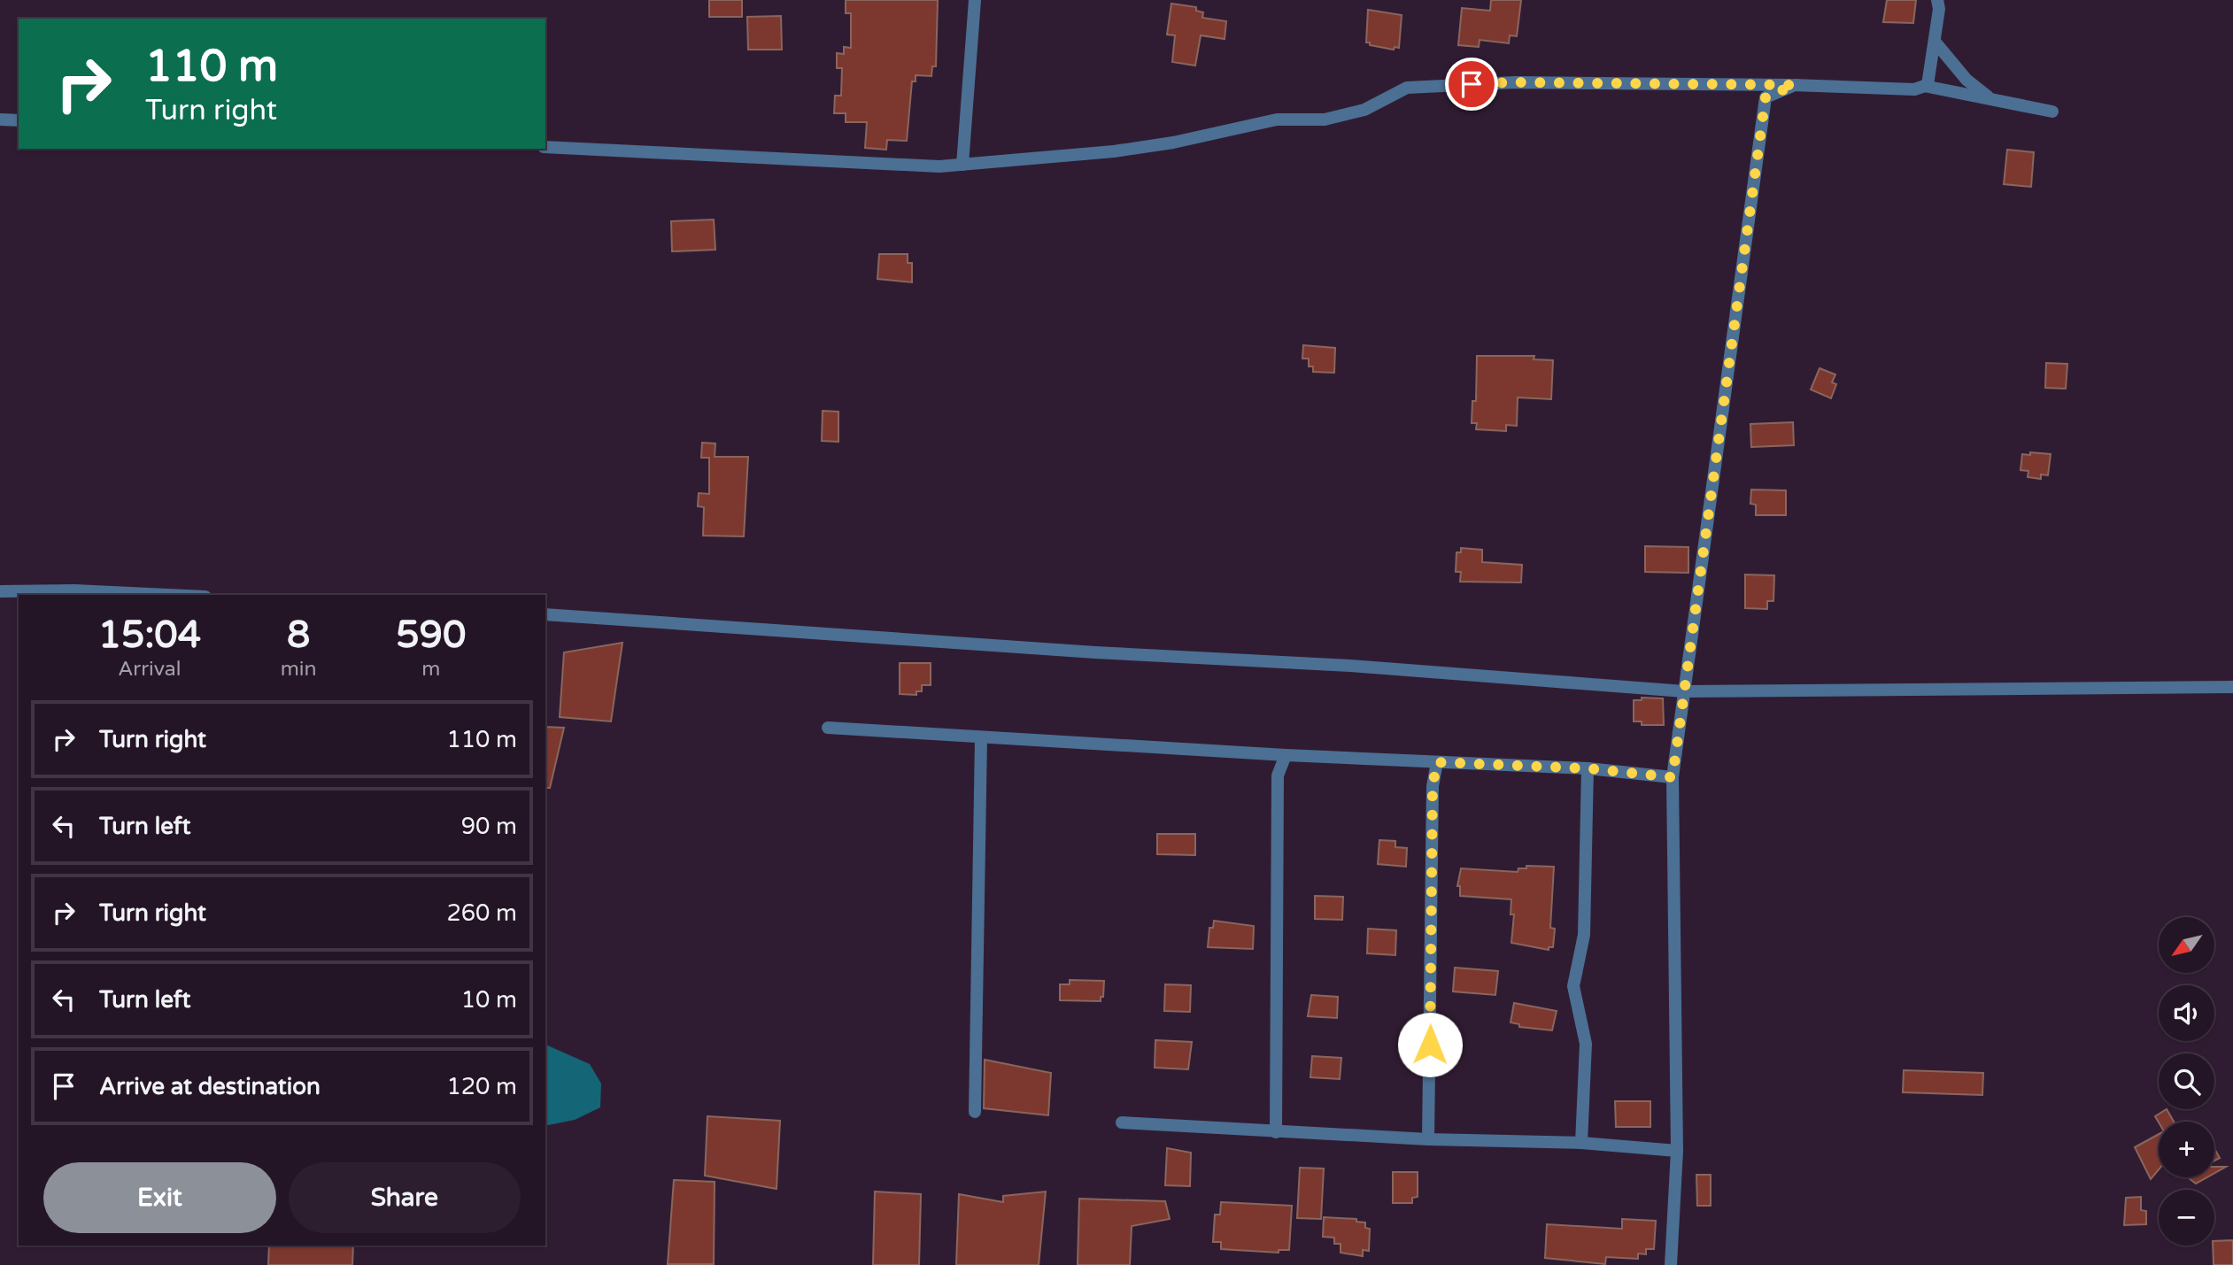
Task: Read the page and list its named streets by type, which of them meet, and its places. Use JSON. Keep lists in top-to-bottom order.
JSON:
{
  "north": "bottom left",
  "page": {
    "turn": ["110 m", "Turn right"],
    "eta": [
      "15:04",
      "Arrival",
      "8",
      "min",
      "590",
      "m"
    ],
    "list": [
      {
        "name": "Turn right",
        "value": "110 m"
      },
      {
        "name": "Turn left",
        "value": "90 m"
      },
      {
        "name": "Turn right",
        "value": "260 m"
      },
      {
        "name": "Turn left",
        "value": "10 m"
      },
      {
        "name": "Arrive at destination",
        "value": "120 m"
      }
    ],
    "map_buttons": ["+", "−"],
    "buttons": ["Exit", "Share"]
  }
}
